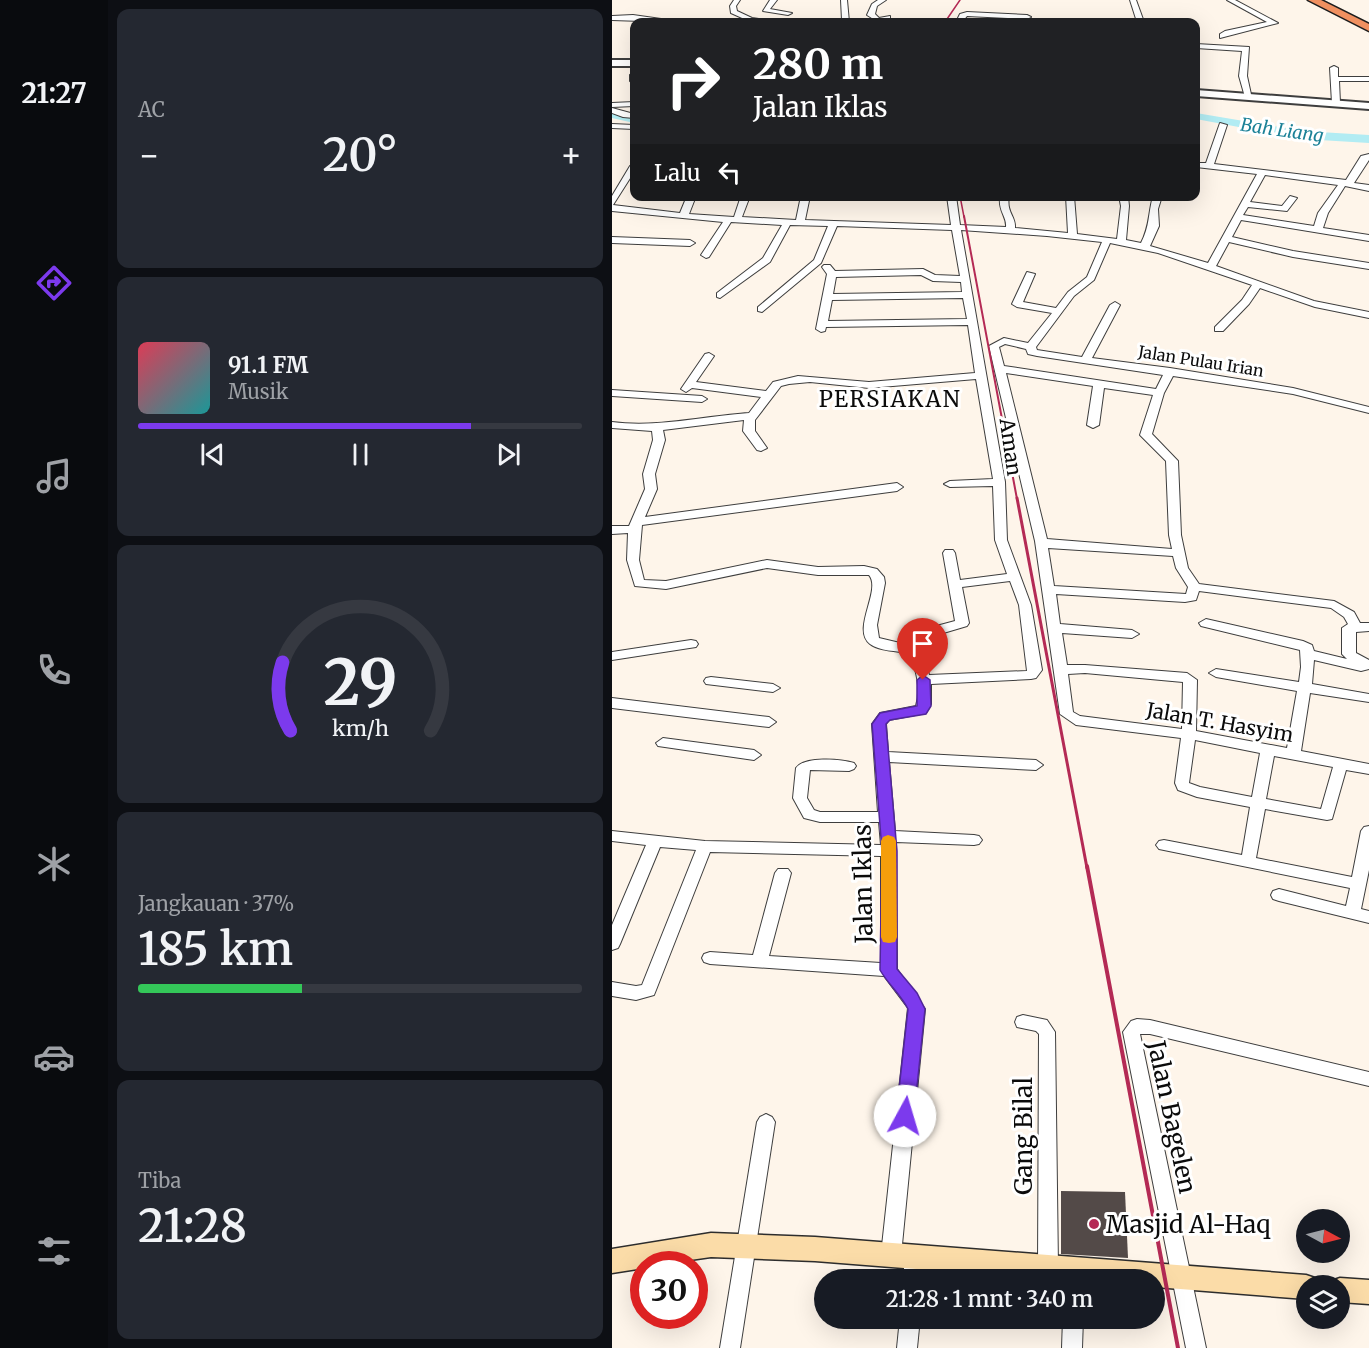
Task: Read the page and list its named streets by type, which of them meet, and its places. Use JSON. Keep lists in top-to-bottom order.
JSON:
{
  "streets": {
    "street": [
      "Jalan Pulau Irian",
      "Aman",
      "Jalan T. Hasyim",
      "Jalan Iklas",
      "Jalan Bagelen",
      "Gang Bilal"
    ]
  },
  "crossings": [
    ["Aman", "Jalan Iklas"]
  ],
  "districts": ["PERSIAKAN"],
  "water": ["Bah Liang"],
  "places": ["Masjid Al-Haq"],
  "north": "right",
  "page": {
    "tabs": "21:27",
    "tile": [
      "AC",
      ["Jangkauan · 37%", "185 km"],
      ["Tiba", "21:28"]
    ],
    "turn": ["280 m", "Jalan Iklas"],
    "heat": ["−", "20°", "+"],
    "then": "Lalu",
    "song": ["91.1 FM", "Musik"],
    "limit": "30",
    "trip": "21:28 · 1 mnt · 340 m",
    "gauge": ["29", "km/h"]
  }
}
